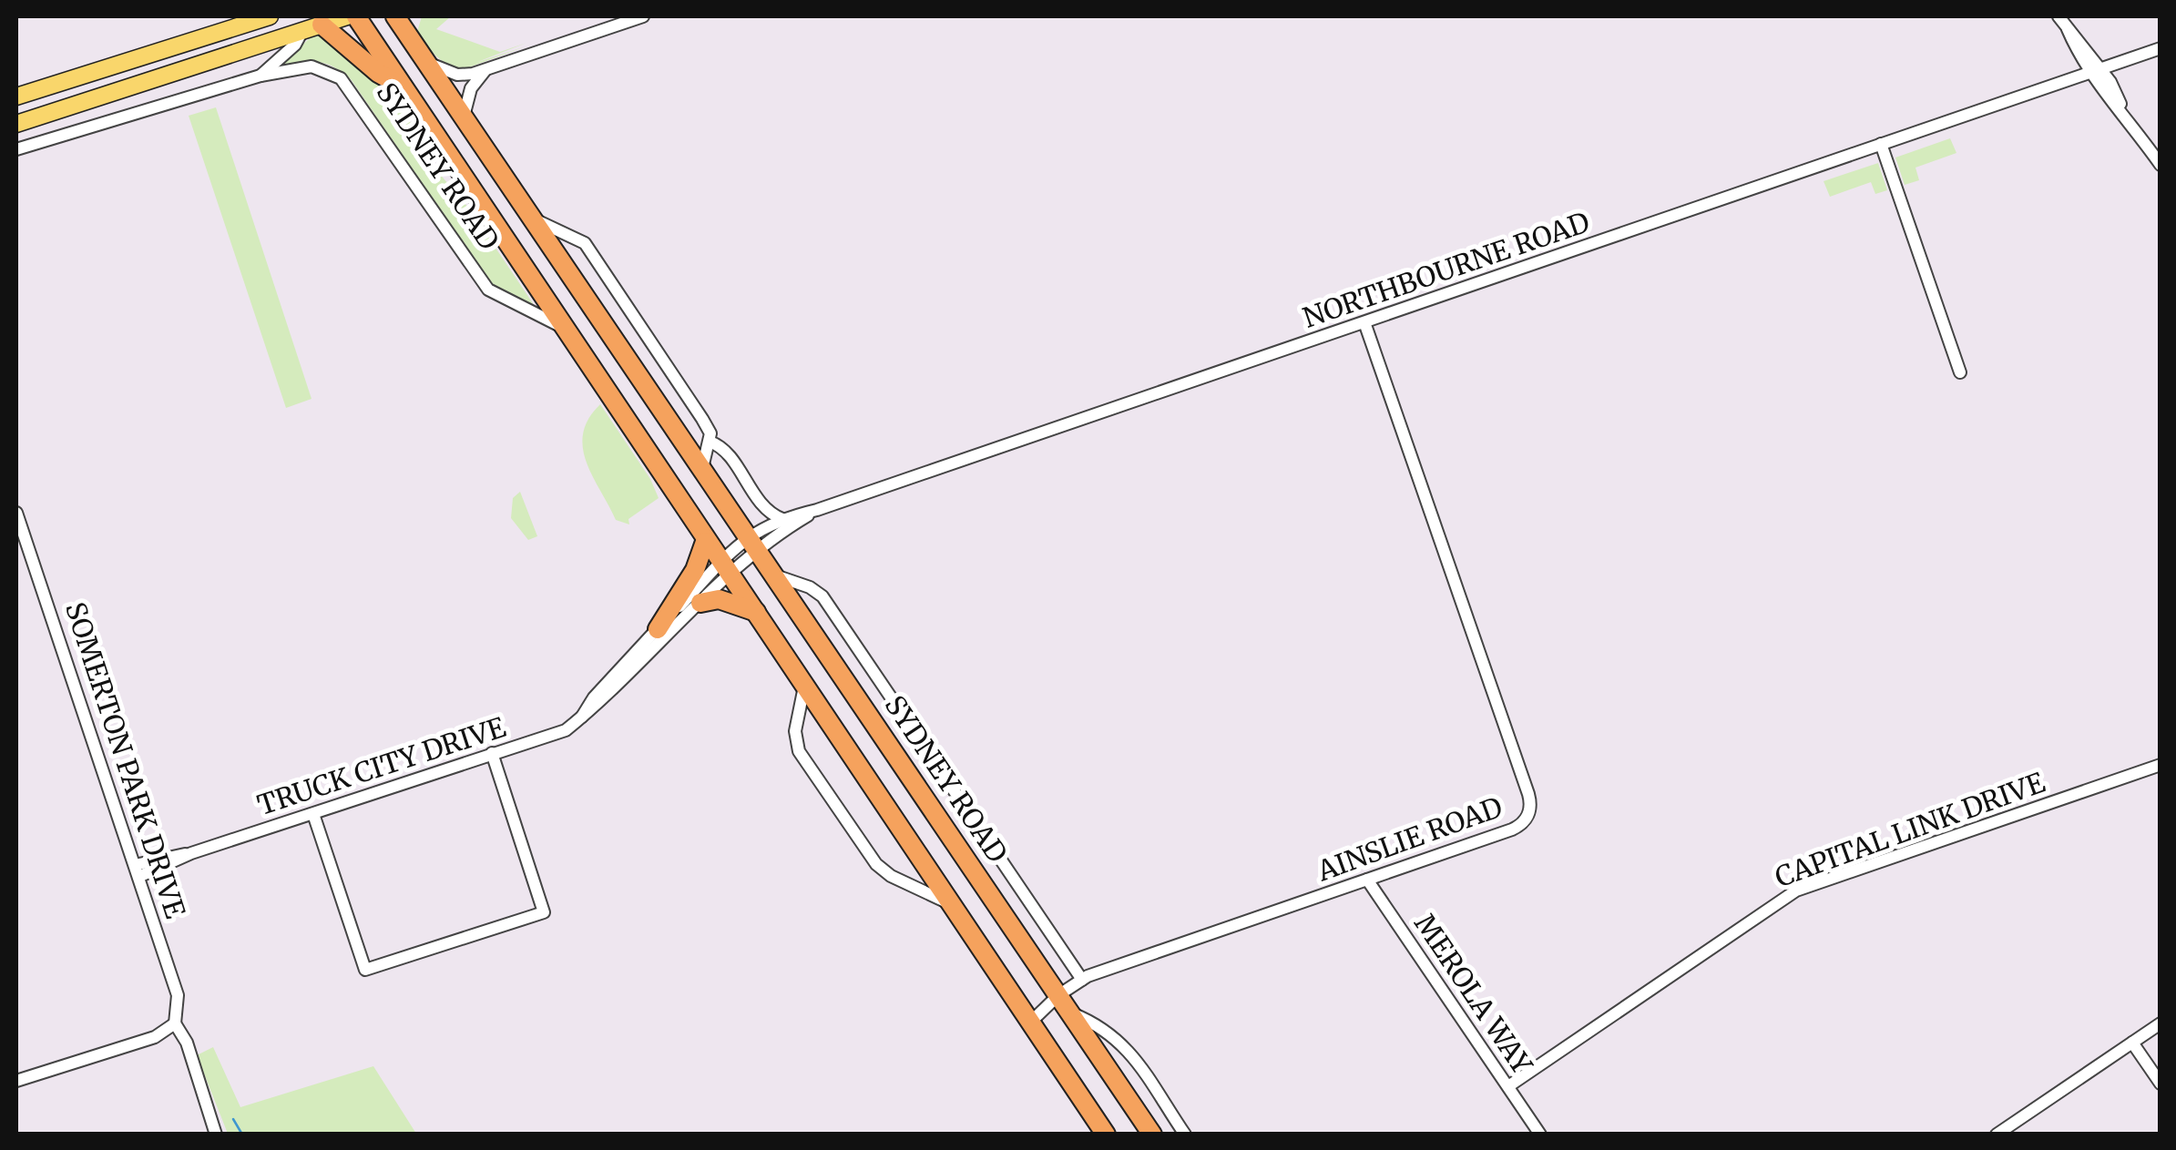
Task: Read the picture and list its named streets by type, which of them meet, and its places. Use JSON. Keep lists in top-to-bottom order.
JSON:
{
  "streets": {
    "highway": ["SYDNEY ROAD"],
    "street": [
      "NORTHBOURNE ROAD",
      "SOMERTON PARK DRIVE",
      "TRUCK CITY DRIVE",
      "CAPITAL LINK DRIVE",
      "AINSLIE ROAD",
      "MEROLA WAY"
    ]
  },
  "crossings": [
    ["SYDNEY ROAD", "NORTHBOURNE ROAD"],
    ["SYDNEY ROAD", "TRUCK CITY DRIVE"],
    ["SYDNEY ROAD", "AINSLIE ROAD"],
    ["NORTHBOURNE ROAD", "TRUCK CITY DRIVE"],
    ["NORTHBOURNE ROAD", "AINSLIE ROAD"],
    ["SOMERTON PARK DRIVE", "TRUCK CITY DRIVE"],
    ["CAPITAL LINK DRIVE", "MEROLA WAY"],
    ["AINSLIE ROAD", "MEROLA WAY"]
  ]
}
